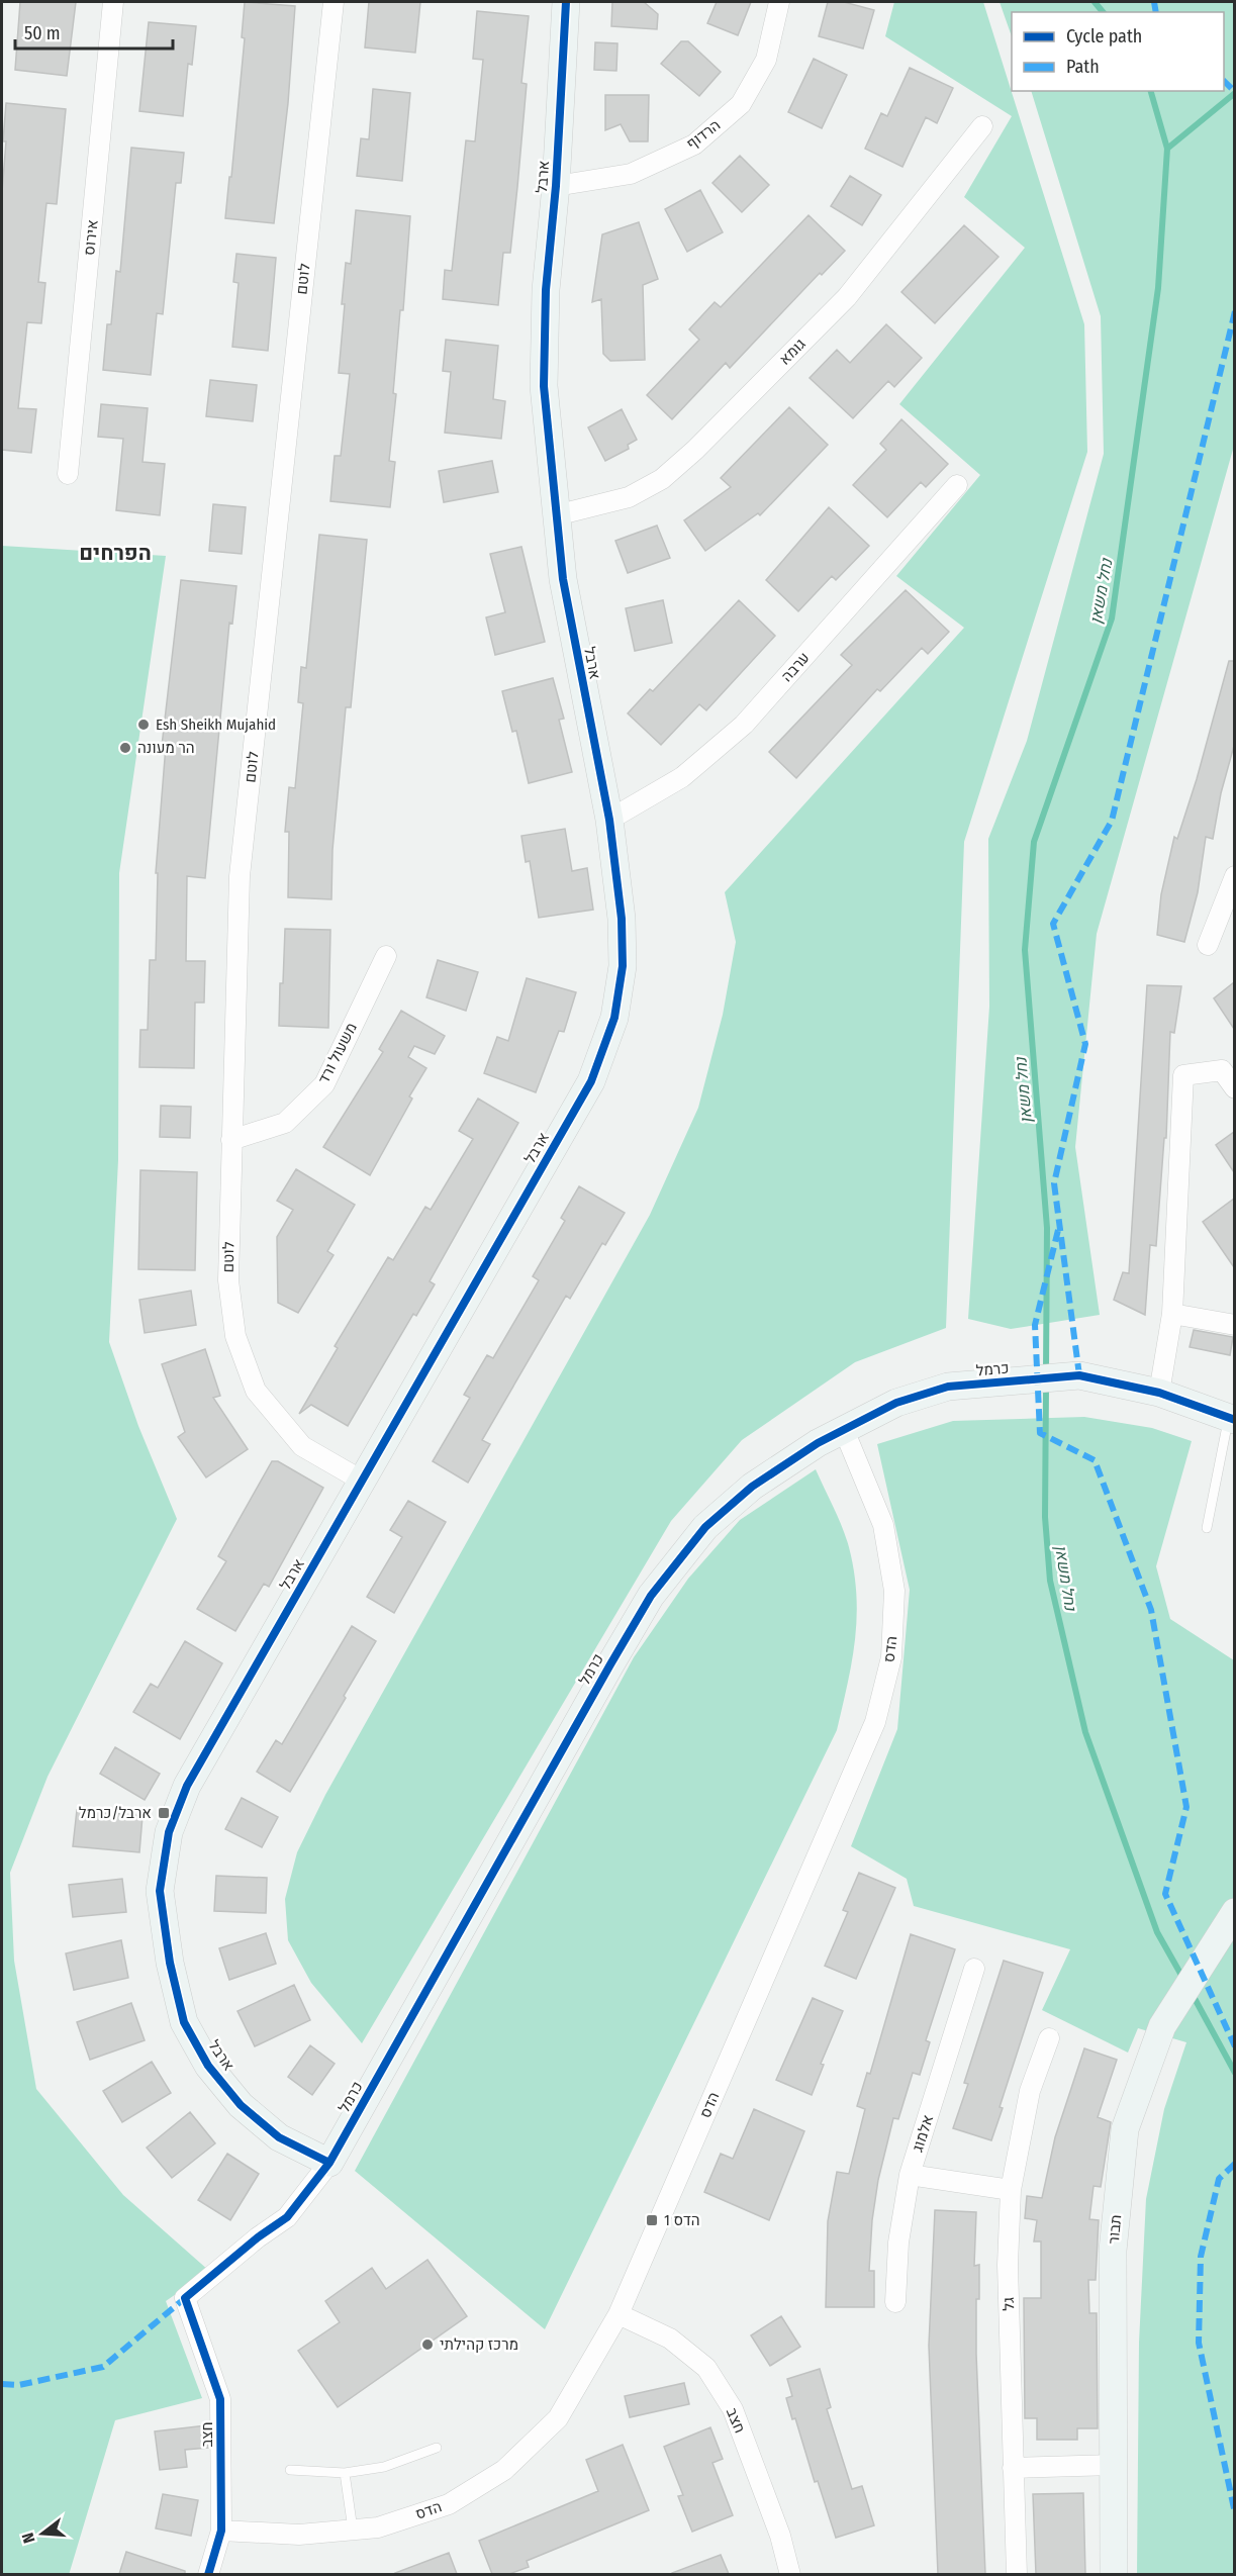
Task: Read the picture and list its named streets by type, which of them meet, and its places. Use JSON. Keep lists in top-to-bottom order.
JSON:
{
  "streets": {
    "street": [
      "הרדוף",
      "ארבל",
      "אירוס",
      "לוטם",
      "גומא",
      "ערבה",
      "משעול ורד",
      "כרמל",
      "הדס",
      "אלמוג",
      "תבור",
      "גל",
      "חצב"
    ]
  },
  "crossings": [
    ["הרדוף", "ארבל"],
    ["ארבל", "לוטם"],
    ["ארבל", "גומא"],
    ["ארבל", "ערבה"],
    ["ארבל", "כרמל"],
    ["לוטם", "משעול ורד"],
    ["כרמל", "הדס"],
    ["כרמל", "חצב"],
    ["הדס", "חצב"]
  ],
  "districts": ["הפרחים"],
  "water": ["נחל משאן"],
  "places": {
    "other": ["Esh Sheikh Mujahid", "הר מעונה", "מרכז קהילתי"],
    "transit": ["ארבל/כרמל", "הדס 1"]
  },
  "legend": ["Cycle path", "Path"],
  "scale_bar": "50 m",
  "north": "left"
}
